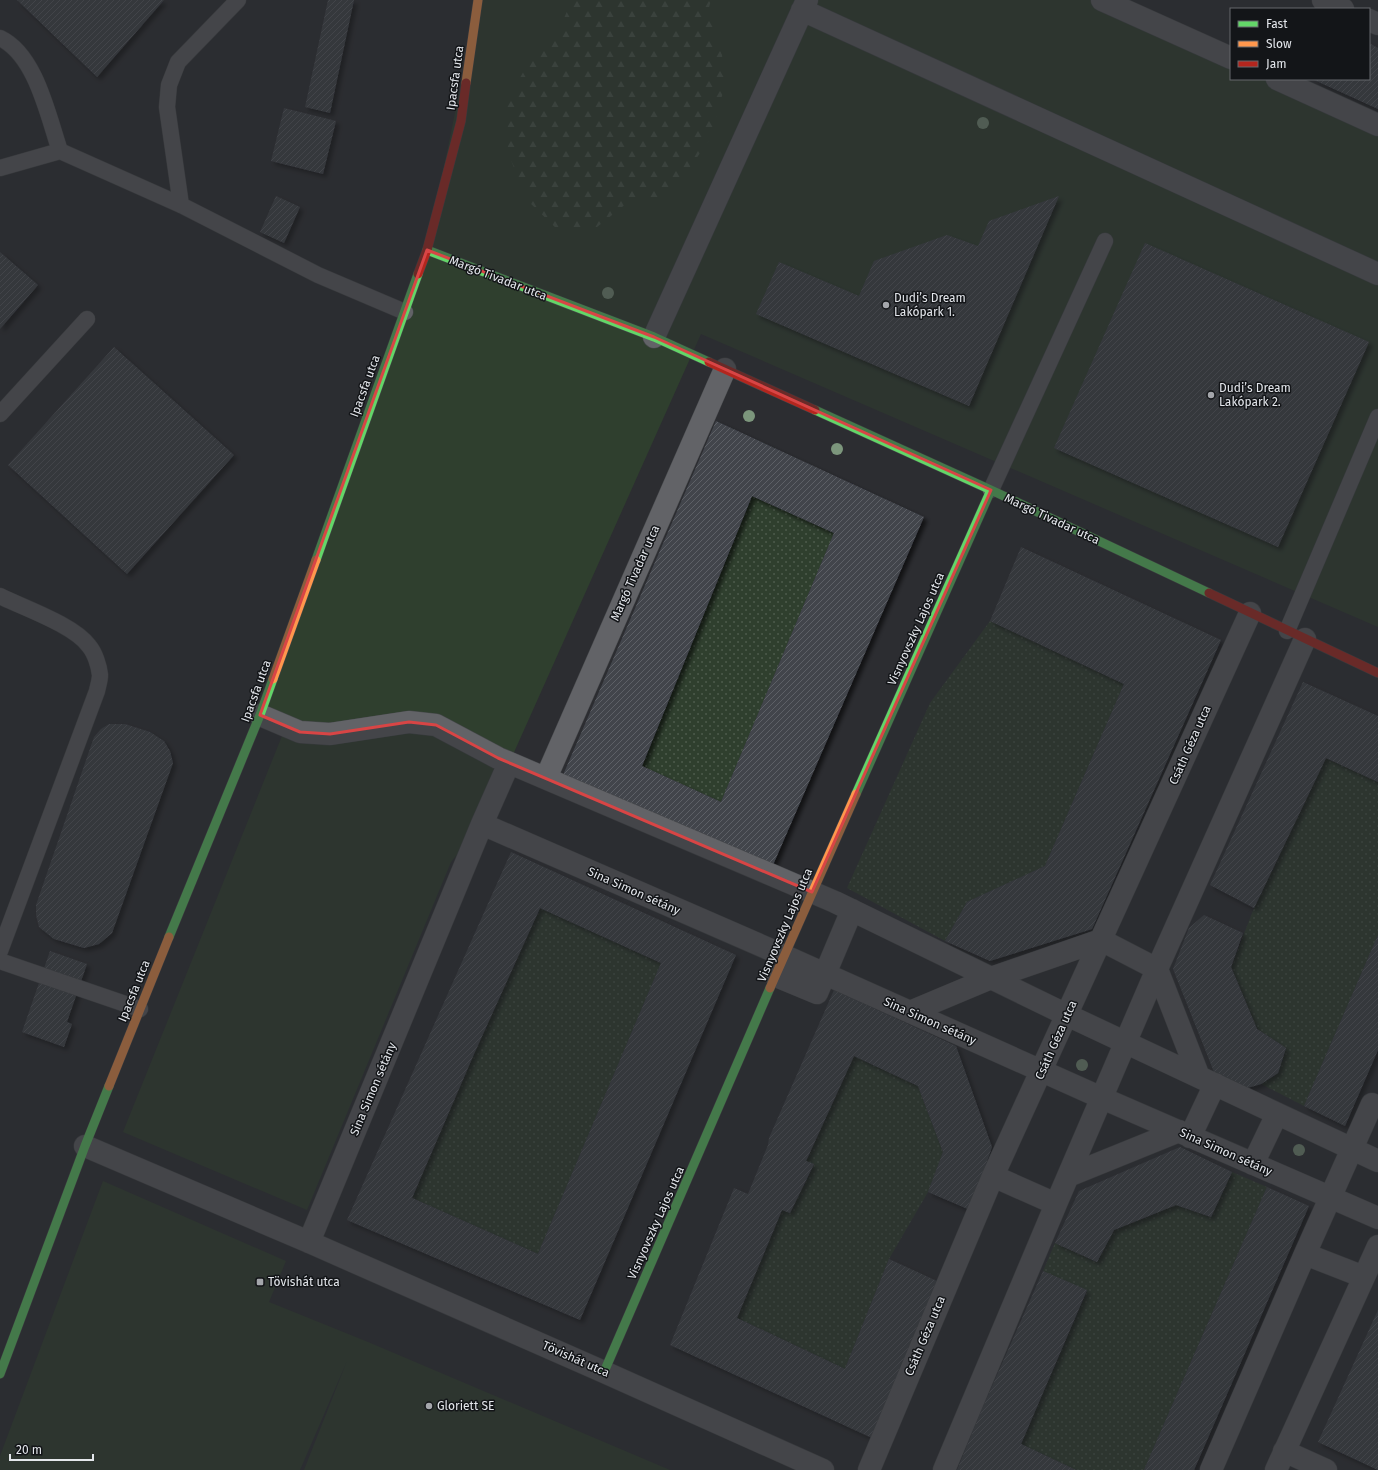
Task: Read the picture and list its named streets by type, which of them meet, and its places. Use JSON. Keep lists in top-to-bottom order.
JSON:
{
  "streets": {
    "street": [
      "Ipacsfa utca",
      "Margó Tivadar utca",
      "Visnyovszky Lajos utca",
      "Csáth Géza utca",
      "Sina Simon sétány",
      "Tövishát utca"
    ]
  },
  "crossings": [
    ["Ipacsfa utca", "Margó Tivadar utca"],
    ["Ipacsfa utca", "Tövishát utca"],
    ["Margó Tivadar utca", "Visnyovszky Lajos utca"],
    ["Margó Tivadar utca", "Csáth Géza utca"],
    ["Visnyovszky Lajos utca", "Sina Simon sétány"],
    ["Visnyovszky Lajos utca", "Tövishát utca"],
    ["Csáth Géza utca", "Sina Simon sétány"],
    ["Sina Simon sétány", "Tövishát utca"]
  ],
  "places": {
    "other": ["Dudi’s Dream Lakópark 1.", "Dudi’s Dream Lakópark 2.", "Gloriett SE"],
    "transit": ["Tövishát utca"]
  },
  "legend": ["Fast", "Slow", "Jam"],
  "scale_bar": "20 m"
}
